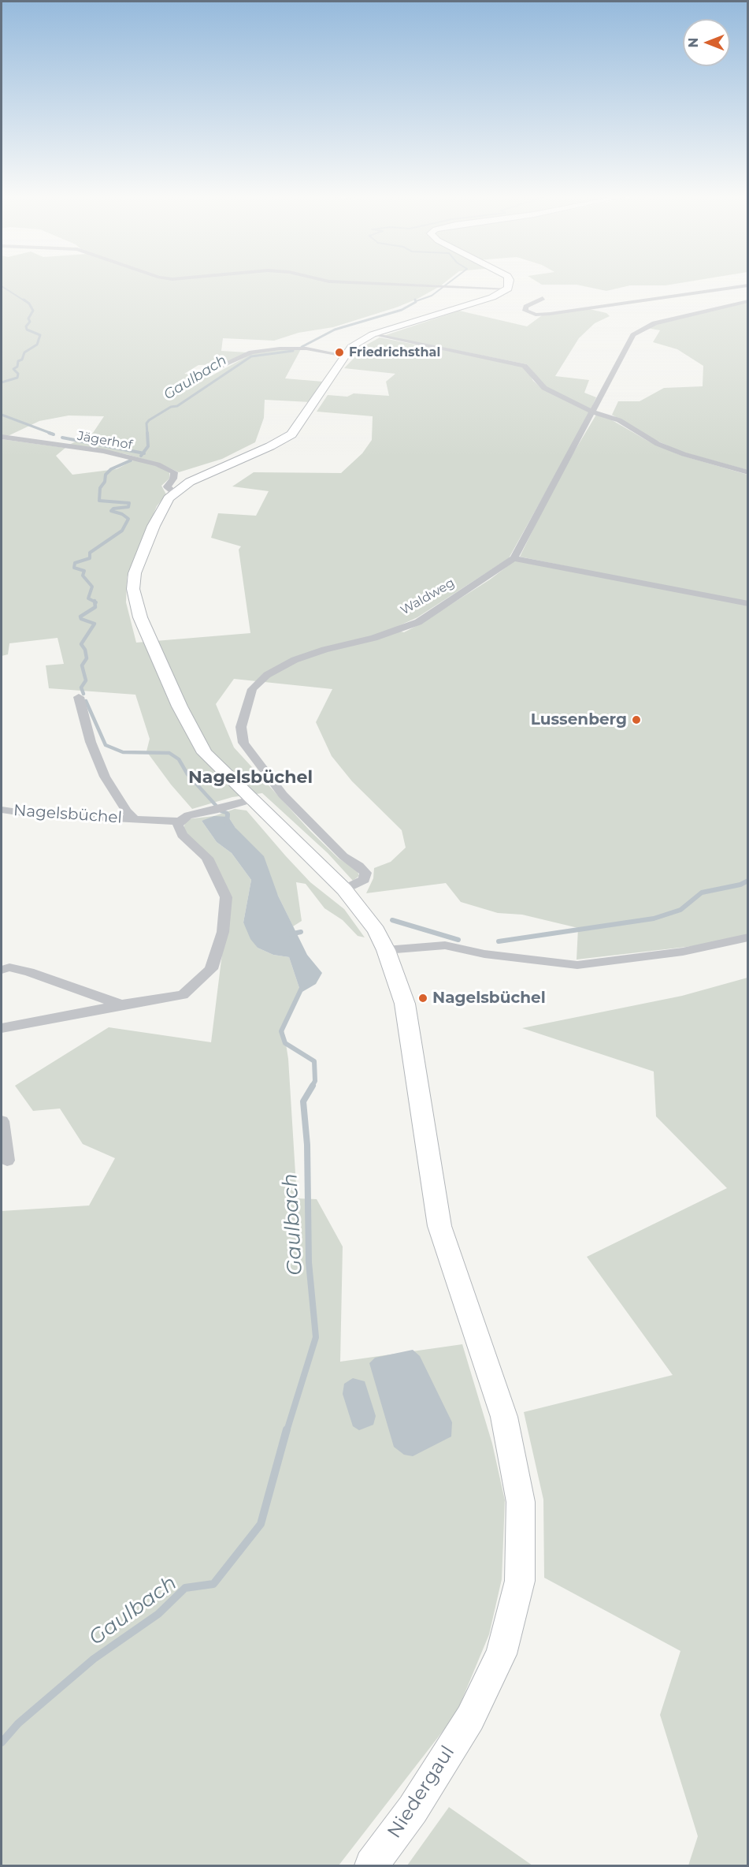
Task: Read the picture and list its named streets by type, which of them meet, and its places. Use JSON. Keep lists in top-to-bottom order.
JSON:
{
  "streets": {
    "main road": ["Niedergaul"],
    "street": ["Jägerhof", "Waldweg", "Nagelsbüchel"]
  },
  "crossings": [
    ["Jägerhof", "Niedergaul"],
    ["Waldweg", "Niedergaul"],
    ["Nagelsbüchel", "Niedergaul"]
  ],
  "districts": ["Nagelsbüchel"],
  "water": ["Gaulbach"],
  "places": ["Friedrichsthal", "Lussenberg", "Nagelsbüchel"],
  "north": "left"
}
